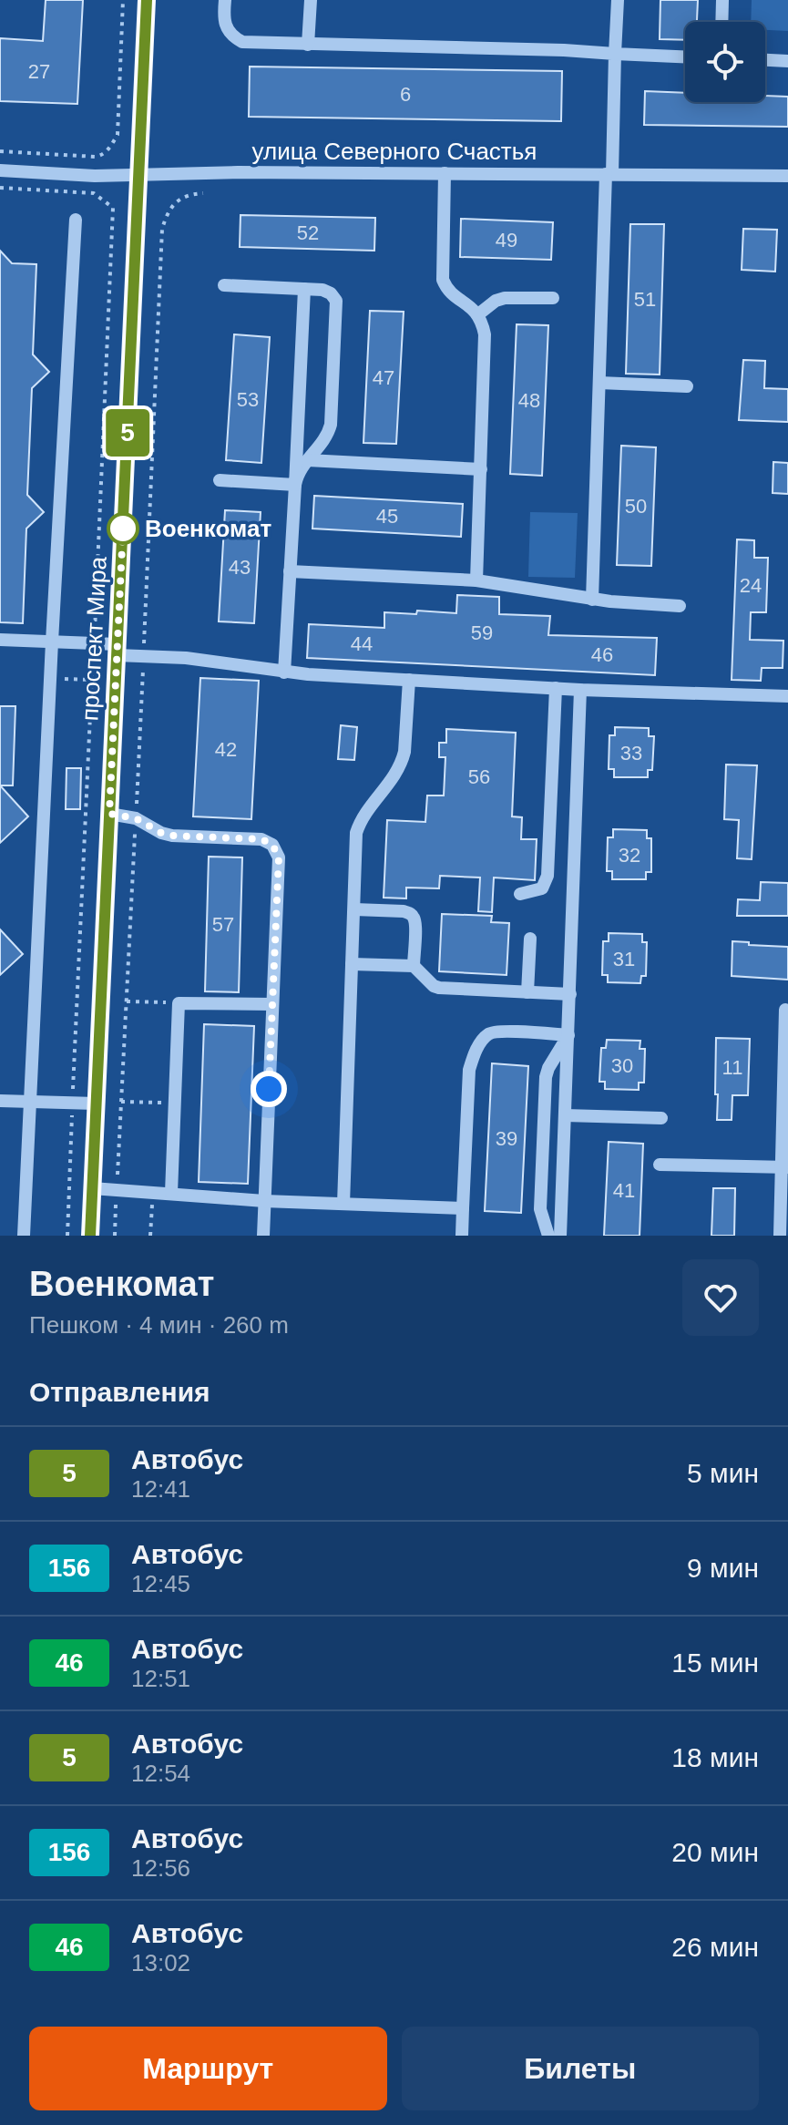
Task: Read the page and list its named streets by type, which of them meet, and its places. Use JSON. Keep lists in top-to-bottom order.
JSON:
{
  "streets": {
    "main road": ["проспект Мира"],
    "street": ["улица Северного Счастья"]
  },
  "crossings": [
    ["улица Северного Счастья", "проспект Мира"]
  ],
  "places": ["Военкомат"],
  "lines": ["bus line 5"],
  "house_numbers": [
    "27",
    "6",
    "52",
    "49",
    "51",
    "47",
    "53",
    "48",
    "50",
    "45",
    "43",
    "24",
    "59",
    "44",
    "46",
    "42",
    "33",
    "56",
    "32",
    "57",
    "31",
    "30",
    "11",
    "39",
    "41"
  ],
  "page": {
    "on_map": "5",
    "heading": [
      ["Военкомат", "Пешком · 4 мин · 260 m"],
      "Отправления"
    ],
    "list": [
      {
        "mark": "5",
        "name": "Автобус",
        "note": "12:41",
        "value": "5 мин"
      },
      {
        "mark": "156",
        "name": "Автобус",
        "note": "12:45",
        "value": "9 мин"
      },
      {
        "mark": "46",
        "name": "Автобус",
        "note": "12:51",
        "value": "15 мин"
      },
      {
        "mark": "5",
        "name": "Автобус",
        "note": "12:54",
        "value": "18 мин"
      },
      {
        "mark": "156",
        "name": "Автобус",
        "note": "12:56",
        "value": "20 мин"
      },
      {
        "mark": "46",
        "name": "Автобус",
        "note": "13:02",
        "value": "26 мин"
      }
    ],
    "buttons": ["Маршрут", "Билеты"]
  }
}
